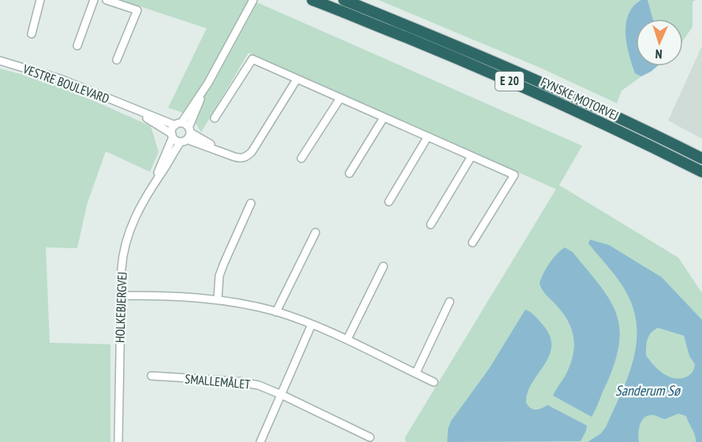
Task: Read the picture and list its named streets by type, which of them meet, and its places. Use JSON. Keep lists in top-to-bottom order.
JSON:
{
  "streets": {
    "highway": ["E 20", "FYNSKE MOTORVEJ"],
    "street": ["VESTRE BOULEVARD", "HOLKEBJERGVEJ", "SMALLEMÅLET"]
  },
  "crossings": [
    ["VESTRE BOULEVARD", "HOLKEBJERGVEJ"]
  ],
  "water": ["Sanderum Sø"],
  "north": "bottom"
}
